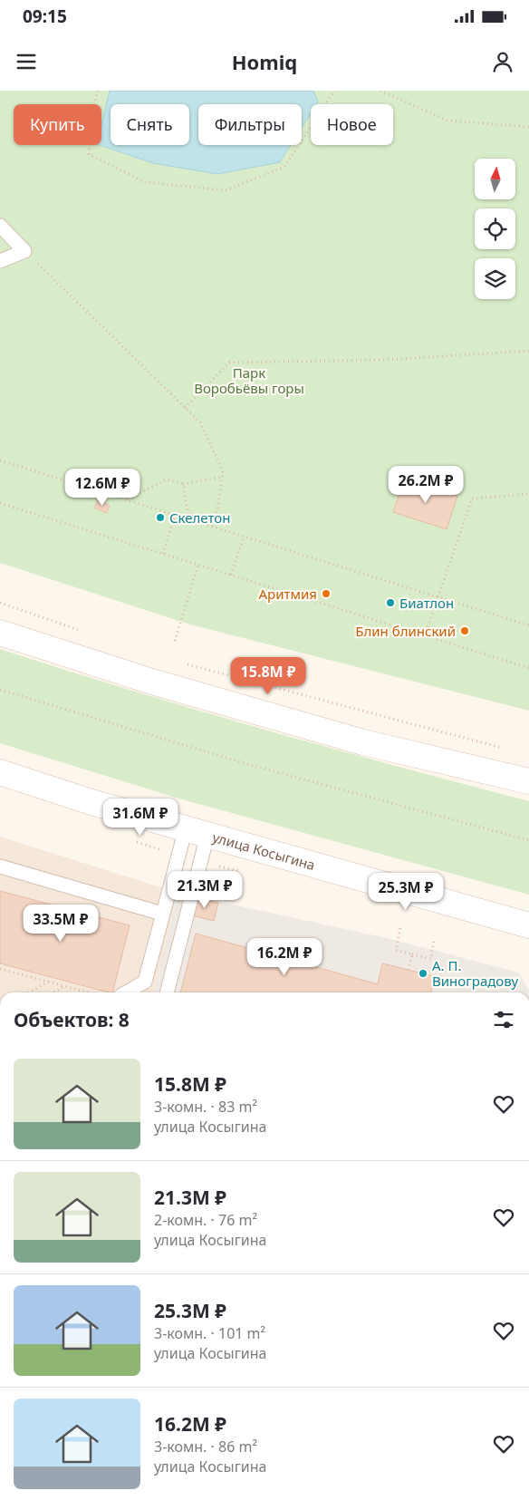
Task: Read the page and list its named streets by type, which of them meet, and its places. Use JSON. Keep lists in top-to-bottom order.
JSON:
{
  "streets": {
    "main road": ["улица Косыгина"]
  },
  "parks": ["Парк Воробьёвы горы"],
  "places": [
    "Скелетон",
    "Аритмия",
    "Биатлон",
    "Блин блинский",
    "А. П. Виноградову"
  ],
  "north": "top",
  "page": {
    "status": "09:15",
    "header": "Homiq",
    "chip": [
      "Купить",
      "Снять",
      "Фильтры",
      "Новое"
    ],
    "price": [
      "26.2M ₽",
      "12.6M ₽",
      "15.8M ₽",
      "31.6M ₽",
      "21.3M ₽",
      "25.3M ₽",
      "33.5M ₽",
      "16.2M ₽"
    ],
    "heading": "Объектов: 8",
    "list": [
      {
        "name": "15.8M ₽",
        "note": "3-комн. · 83 m² · улица Косыгина"
      },
      {
        "name": "21.3M ₽",
        "note": "2-комн. · 76 m² · улица Косыгина"
      },
      {
        "name": "25.3M ₽",
        "note": "3-комн. · 101 m² · улица Косыгина"
      },
      {
        "name": "16.2M ₽",
        "note": "3-комн. · 86 m² · улица Косыгина"
      }
    ]
  }
}
